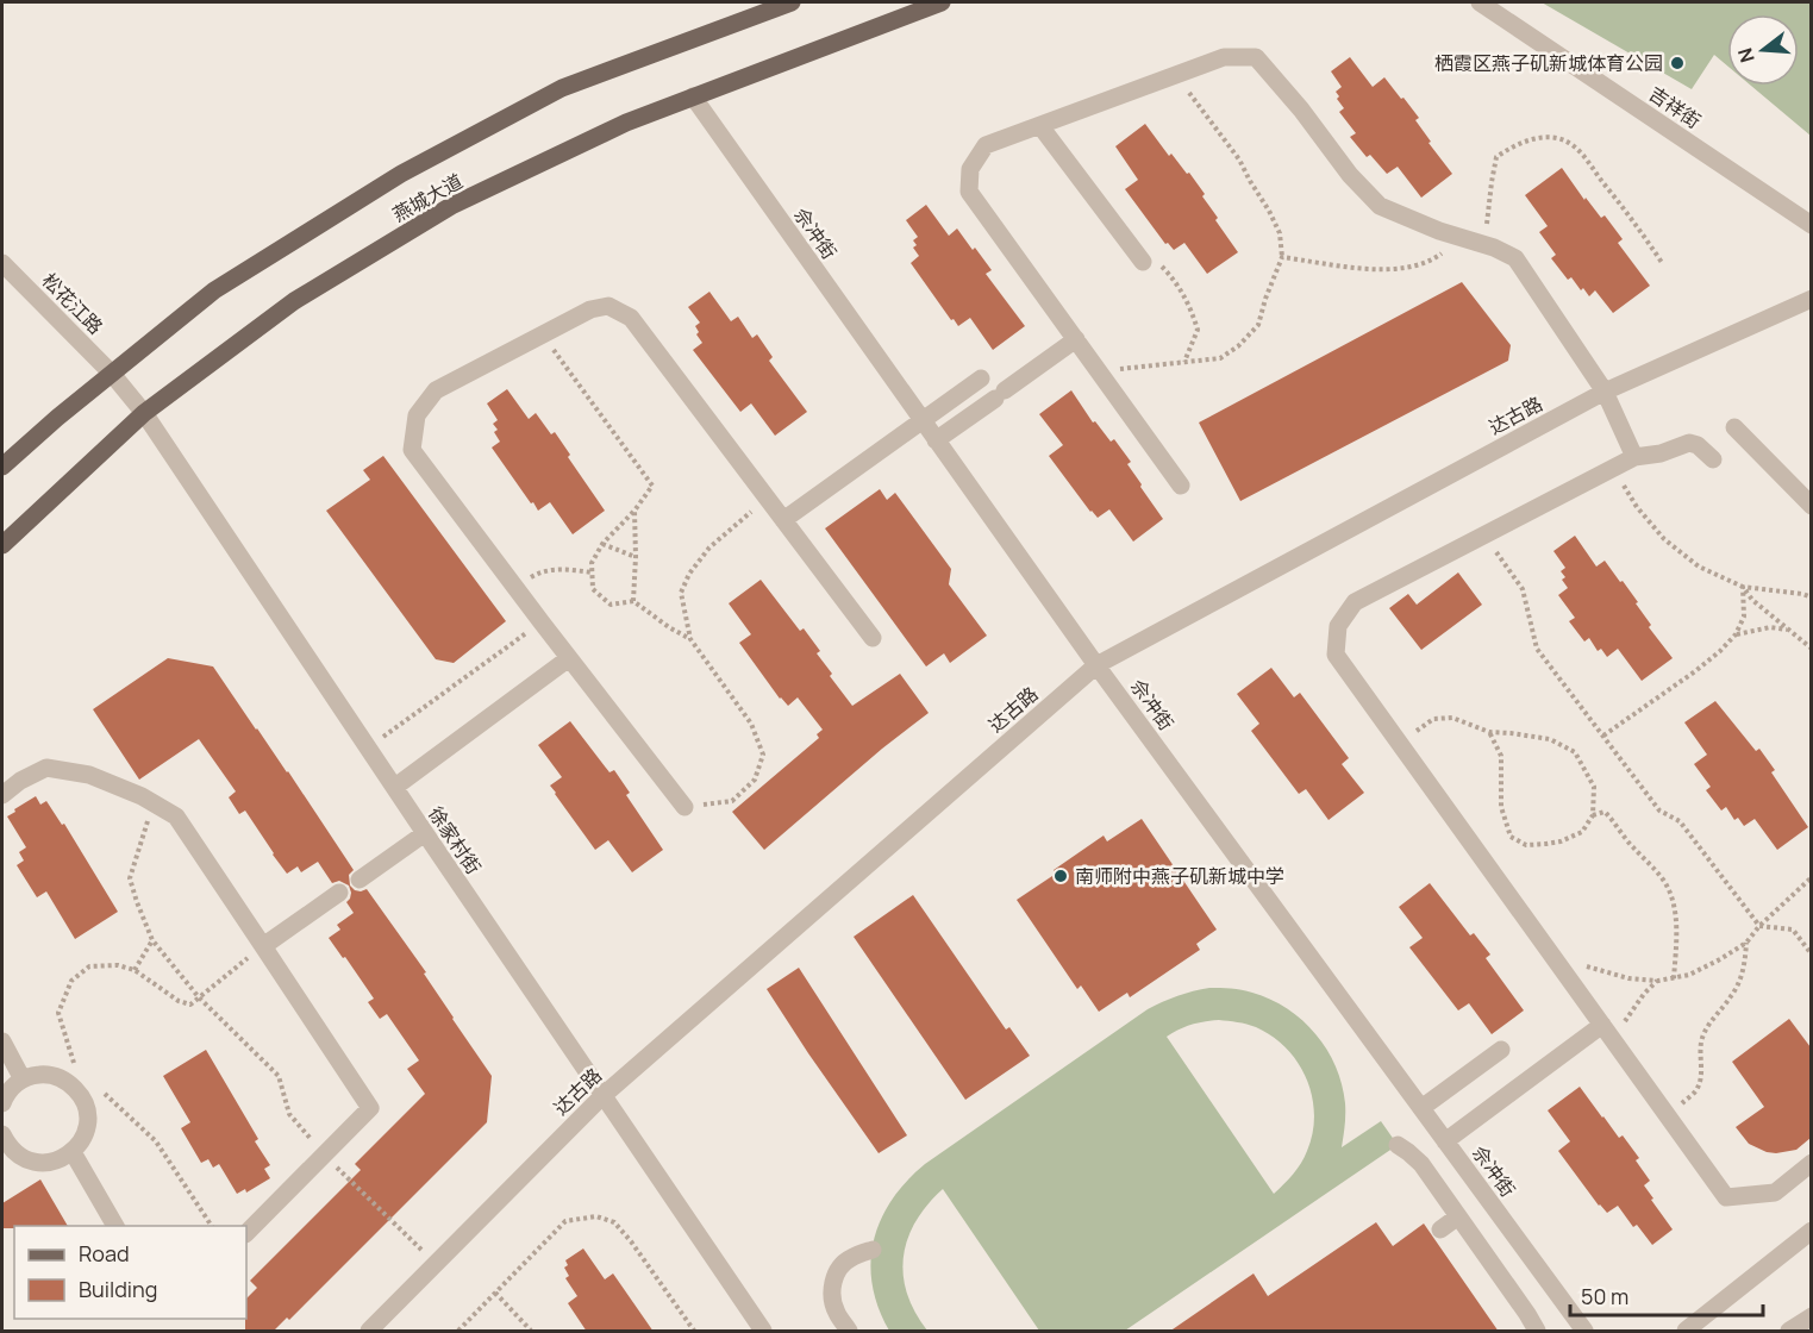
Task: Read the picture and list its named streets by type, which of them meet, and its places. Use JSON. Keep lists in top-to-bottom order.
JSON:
{
  "streets": {
    "main road": ["燕城大道"],
    "street": [
      "吉祥街",
      "佘冲街",
      "松花江路",
      "达古路",
      "徐家村街"
    ]
  },
  "crossings": [
    ["燕城大道", "佘冲街"],
    ["燕城大道", "松花江路"],
    ["燕城大道", "徐家村街"],
    ["佘冲街", "达古路"],
    ["松花江路", "徐家村街"],
    ["达古路", "徐家村街"]
  ],
  "places": ["栖霞区燕子矶新城体育公园", "南师附中燕子矶新城中学"],
  "legend": ["Road", "Building"],
  "scale_bar": "50 m",
  "north": "left"
}
